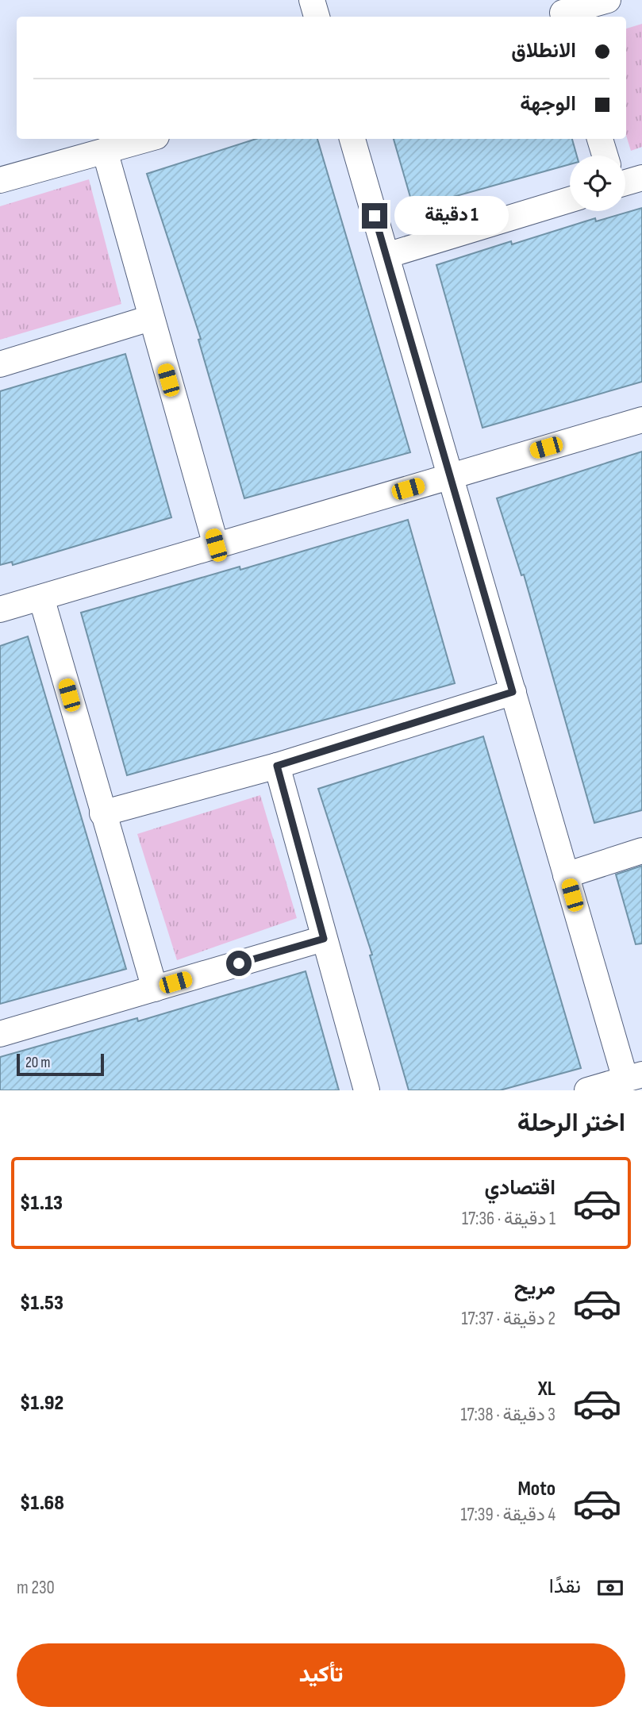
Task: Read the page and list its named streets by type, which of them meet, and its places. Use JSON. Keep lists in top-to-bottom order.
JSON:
{
  "scale_bar": "20 m",
  "page": {
    "banner": ["الانطلاق", "الوجهة"],
    "bubble": "1 دقيقة",
    "scale": "20 m",
    "heading": "اختر الرحلة",
    "list": [
      {
        "name": "اقتصادي",
        "note": "1 دقيقة · 17:36",
        "value": "$1.13"
      },
      {
        "name": "مريح",
        "note": "2 دقيقة · 17:37",
        "value": "$1.53"
      },
      {
        "name": "XL",
        "note": "3 دقيقة · 17:38",
        "value": "$1.92"
      },
      {
        "name": "Moto",
        "note": "4 دقيقة · 17:39",
        "value": "$1.68"
      }
    ],
    "pay": ["نقدًا", "230 m"],
    "buttons": "تأكيد"
  }
}
